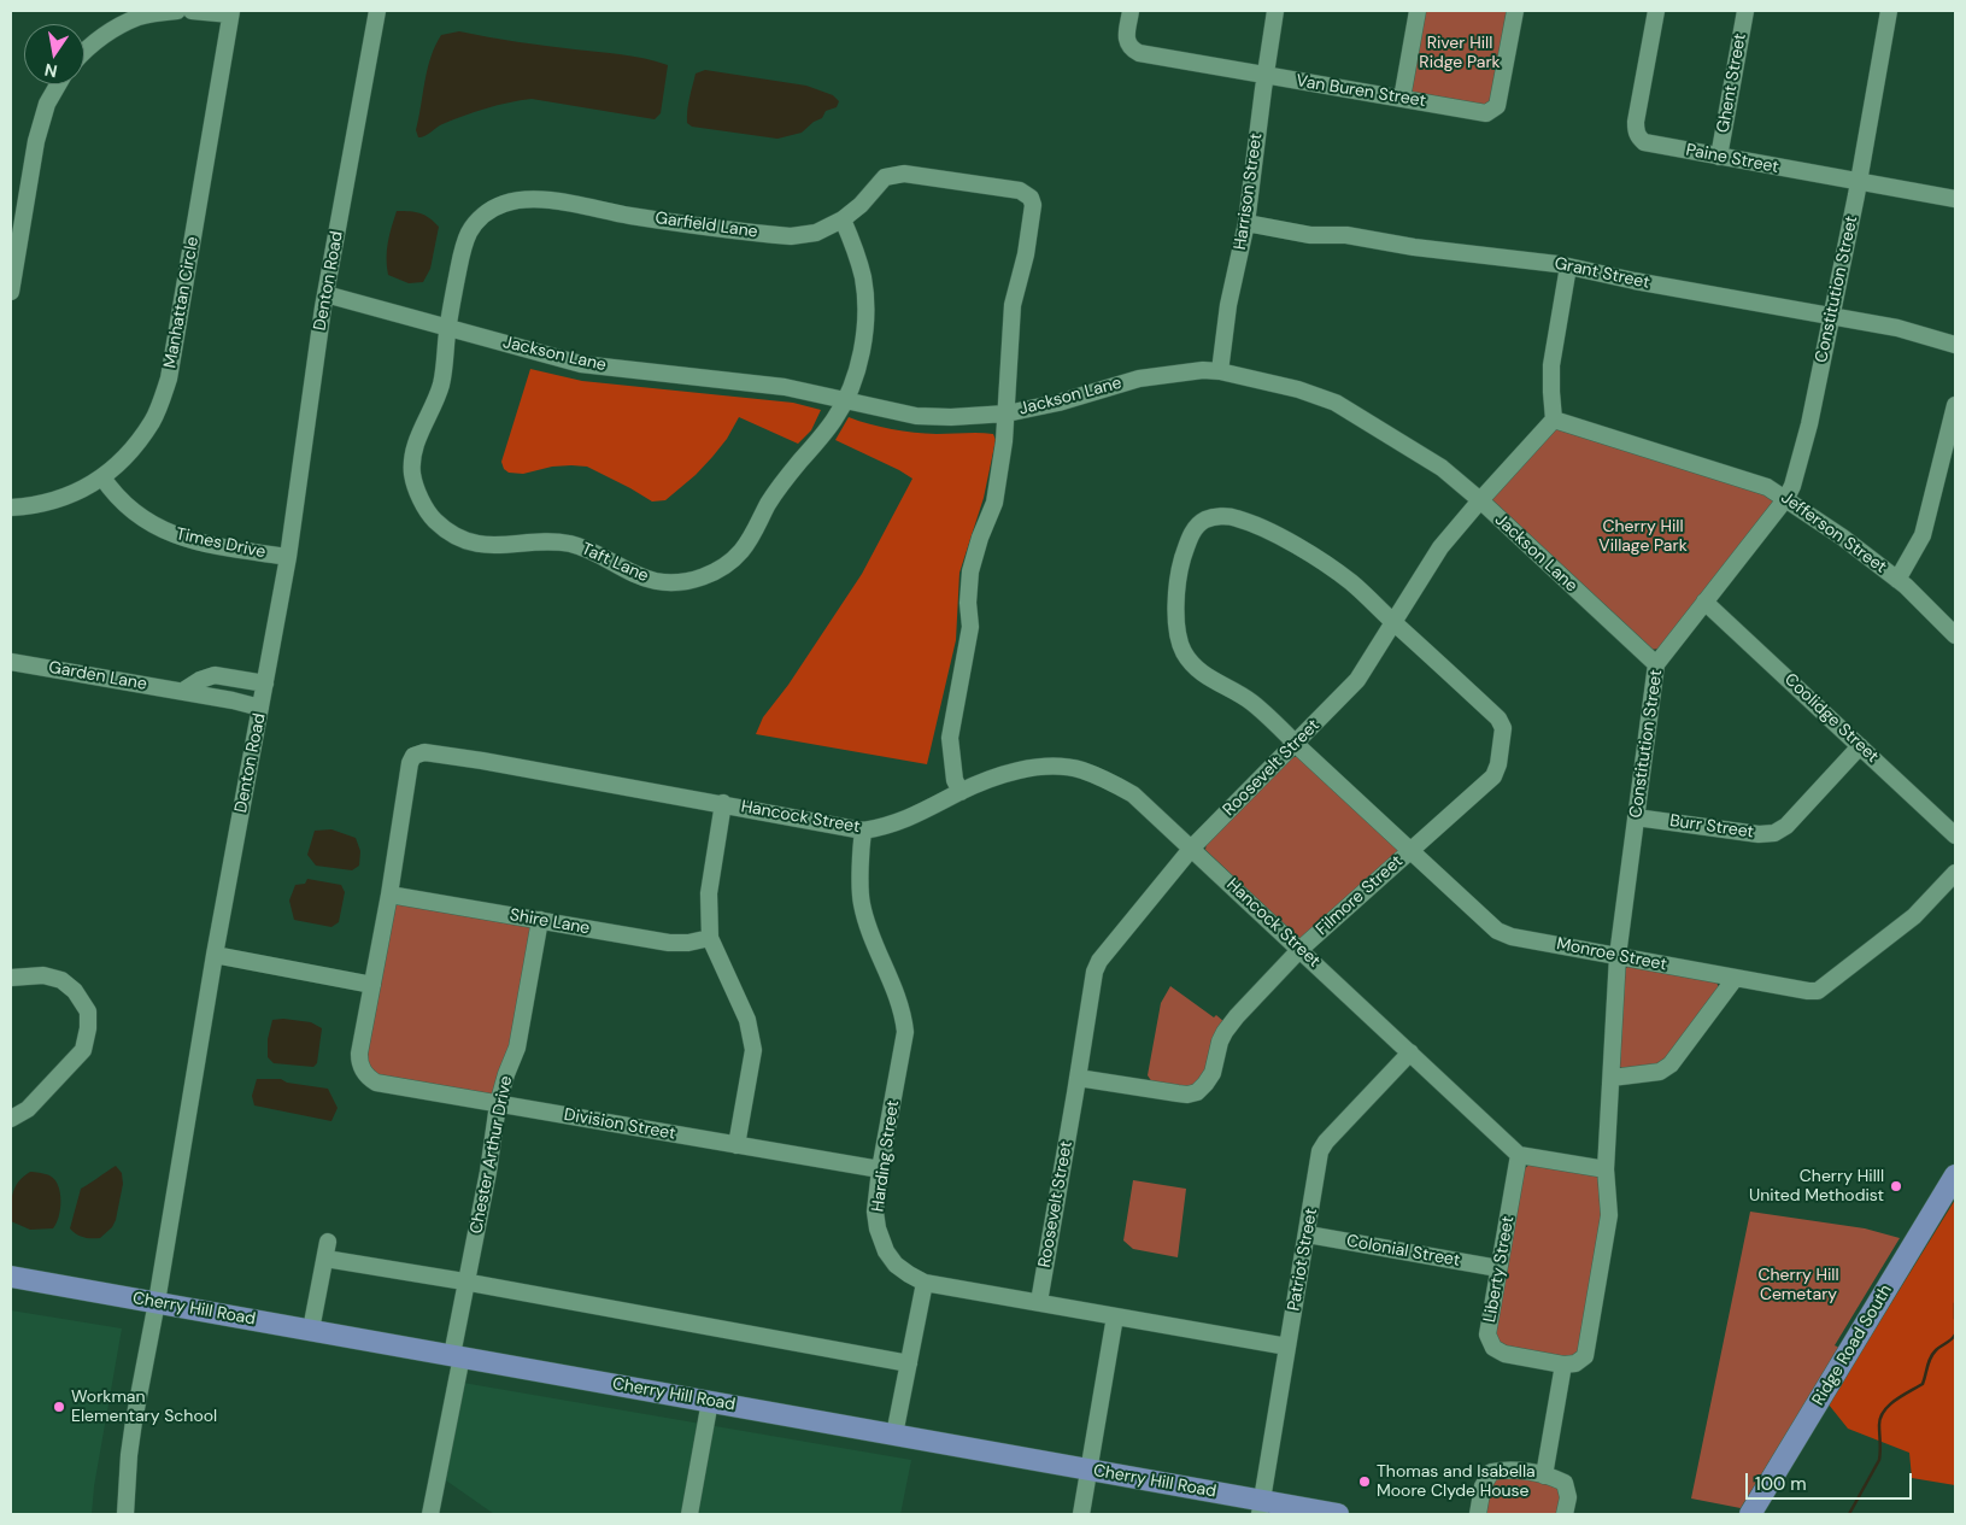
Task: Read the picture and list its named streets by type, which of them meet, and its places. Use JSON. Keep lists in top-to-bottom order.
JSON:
{
  "streets": {
    "main road": ["Cherry Hill Road", "Ridge Road South"],
    "street": [
      "Ghent Street",
      "Van Buren Street",
      "Paine Street",
      "Harrison Street",
      "Garfield Lane",
      "Grant Street",
      "Denton Road",
      "Constitution Street",
      "Manhattan Circle",
      "Jackson Lane",
      "Jefferson Street",
      "Times Drive",
      "Taft Lane",
      "Garden Lane",
      "Coolidge Street",
      "Roosevelt Street",
      "Hancock Street",
      "Burr Street",
      "Filmore Street",
      "Shire Lane",
      "Monroe Street",
      "Division Street",
      "Chester Arthur Drive",
      "Harding Street",
      "Colonial Street",
      "Patriot Street",
      "Liberty Street"
    ]
  },
  "crossings": [
    ["Ghent Street", "Paine Street"],
    ["Van Buren Street", "Harrison Street"],
    ["Paine Street", "Constitution Street"],
    ["Harrison Street", "Grant Street"],
    ["Harrison Street", "Jackson Lane"],
    ["Garfield Lane", "Jackson Lane"],
    ["Garfield Lane", "Taft Lane"],
    ["Grant Street", "Constitution Street"],
    ["Denton Road", "Jackson Lane"],
    ["Denton Road", "Times Drive"],
    ["Denton Road", "Garden Lane"],
    ["Denton Road", "Cherry Hill Road"],
    ["Constitution Street", "Jackson Lane"],
    ["Constitution Street", "Jefferson Street"],
    ["Constitution Street", "Coolidge Street"],
    ["Constitution Street", "Burr Street"],
    ["Constitution Street", "Monroe Street"],
    ["Constitution Street", "Liberty Street"],
    ["Manhattan Circle", "Times Drive"],
    ["Jackson Lane", "Taft Lane"],
    ["Jackson Lane", "Roosevelt Street"],
    ["Jefferson Street", "Roosevelt Street"],
    ["Coolidge Street", "Burr Street"],
    ["Roosevelt Street", "Hancock Street"],
    ["Roosevelt Street", "Filmore Street"],
    ["Roosevelt Street", "Monroe Street"],
    ["Roosevelt Street", "Harding Street"],
    ["Hancock Street", "Filmore Street"],
    ["Hancock Street", "Shire Lane"],
    ["Hancock Street", "Division Street"],
    ["Hancock Street", "Harding Street"],
    ["Hancock Street", "Patriot Street"],
    ["Hancock Street", "Liberty Street"],
    ["Filmore Street", "Monroe Street"],
    ["Shire Lane", "Chester Arthur Drive"],
    ["Division Street", "Chester Arthur Drive"],
    ["Division Street", "Harding Street"],
    ["Chester Arthur Drive", "Cherry Hill Road"],
    ["Harding Street", "Patriot Street"],
    ["Colonial Street", "Patriot Street"],
    ["Colonial Street", "Liberty Street"],
    ["Patriot Street", "Cherry Hill Road"]
  ],
  "parks": ["River Hill Ridge Park", "Cherry Hill Village Park", "Cherry Hill Cemetary"],
  "places": ["Cherry Hilll United Methodist", "Workman Elementary School", "Thomas and Isabella Moore Clyde House"],
  "scale_bar": "100 m",
  "north": "bottom"
}
